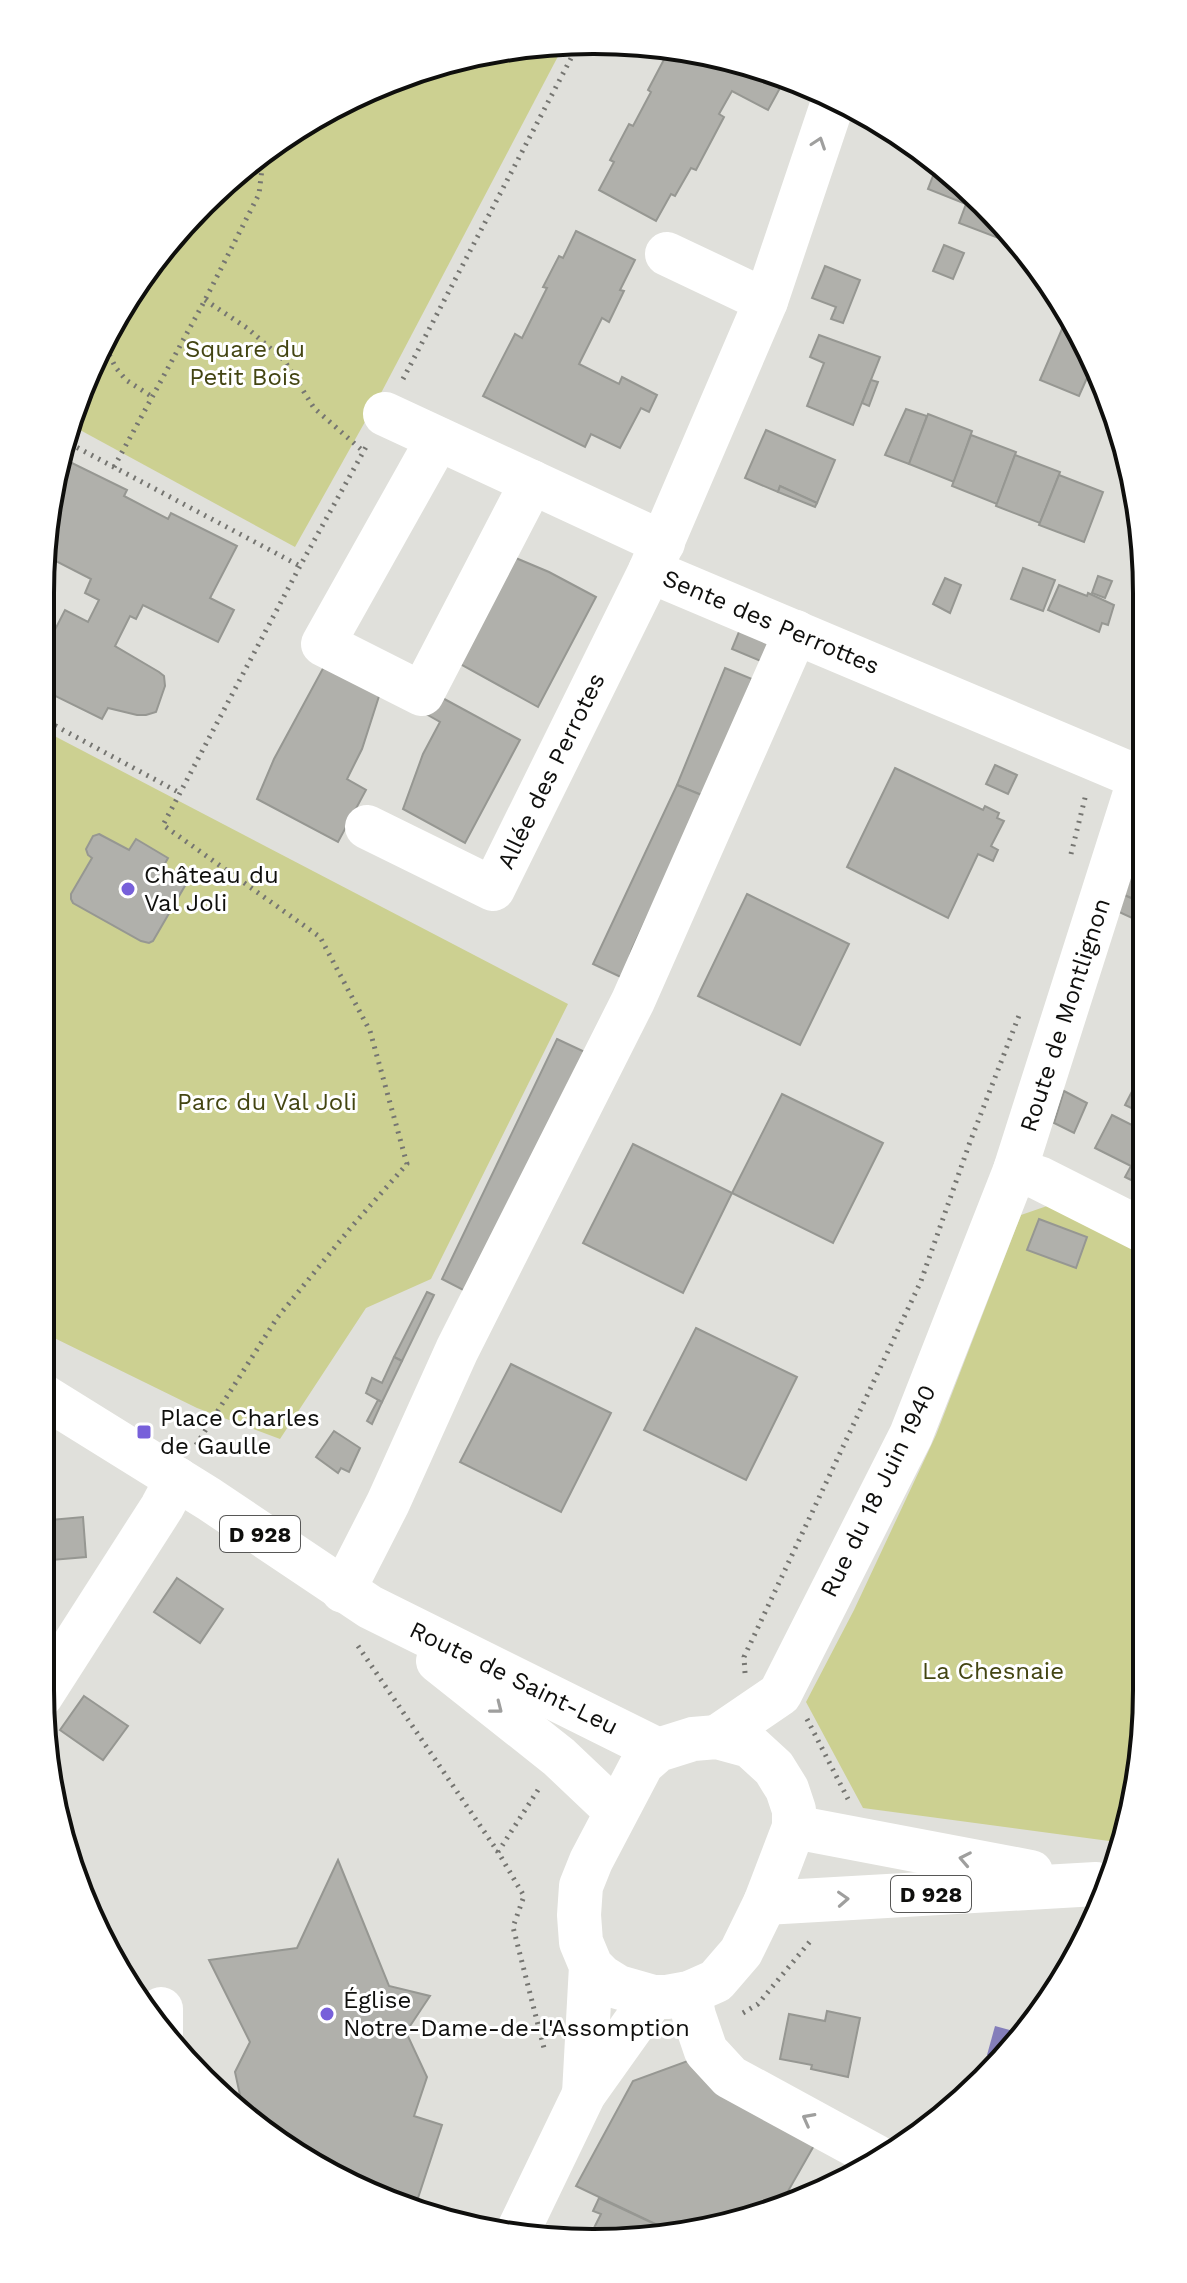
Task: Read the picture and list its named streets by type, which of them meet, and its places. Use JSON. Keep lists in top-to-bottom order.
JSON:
{
  "streets": {
    "main road": [
      "Sente des Perrottes",
      "Allée des Perrotes",
      "Route de Montlignon",
      "Rue du 18 Juin 1940",
      "D 928",
      "Route de Saint-Leu"
    ]
  },
  "crossings": [
    ["Sente des Perrottes", "Allée des Perrotes"],
    ["Route de Montlignon", "Rue du 18 Juin 1940"],
    ["Rue du 18 Juin 1940", "D 928"],
    ["Rue du 18 Juin 1940", "Route de Saint-Leu"],
    ["D 928", "Route de Saint-Leu"]
  ],
  "parks": ["Square du Petit Bois", "Parc du Val Joli", "La Chesnaie"],
  "places": {
    "other": ["Château du Val Joli", "Église Notre-Dame-de-l'Assomption"],
    "transit": ["Place Charles de Gaulle"]
  }
}
